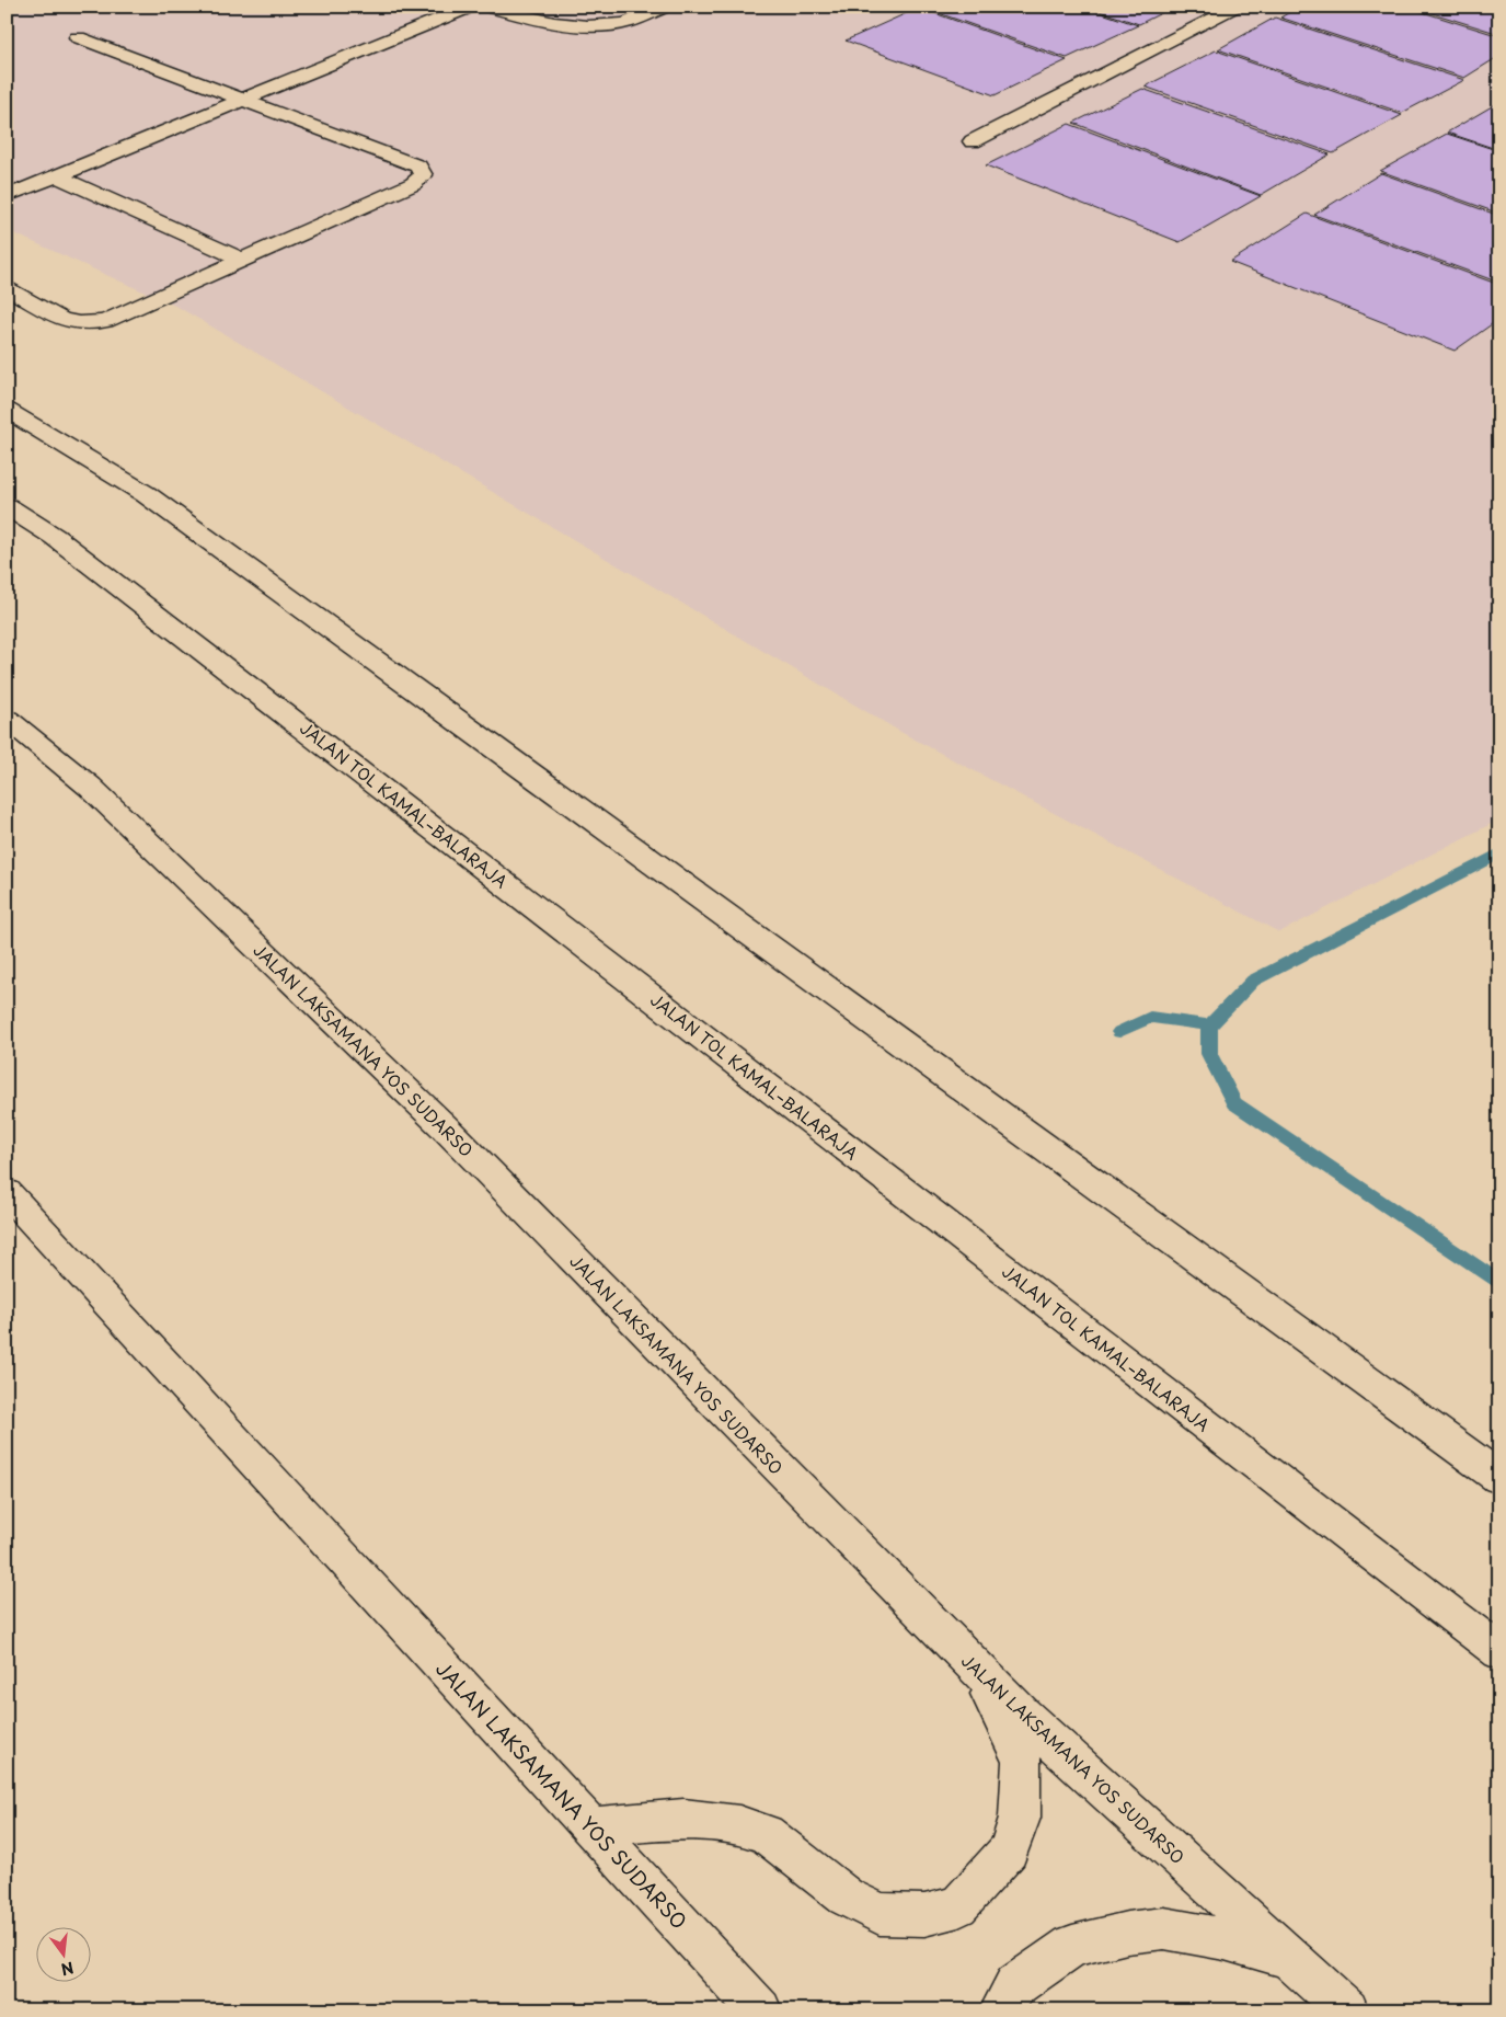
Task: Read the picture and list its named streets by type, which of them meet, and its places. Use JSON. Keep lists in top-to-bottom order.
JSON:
{
  "streets": {
    "main road": ["JALAN TOL KAMAL–BALARAJA", "JALAN LAKSAMANA YOS SUDARSO"]
  },
  "north": "bottom"
}
